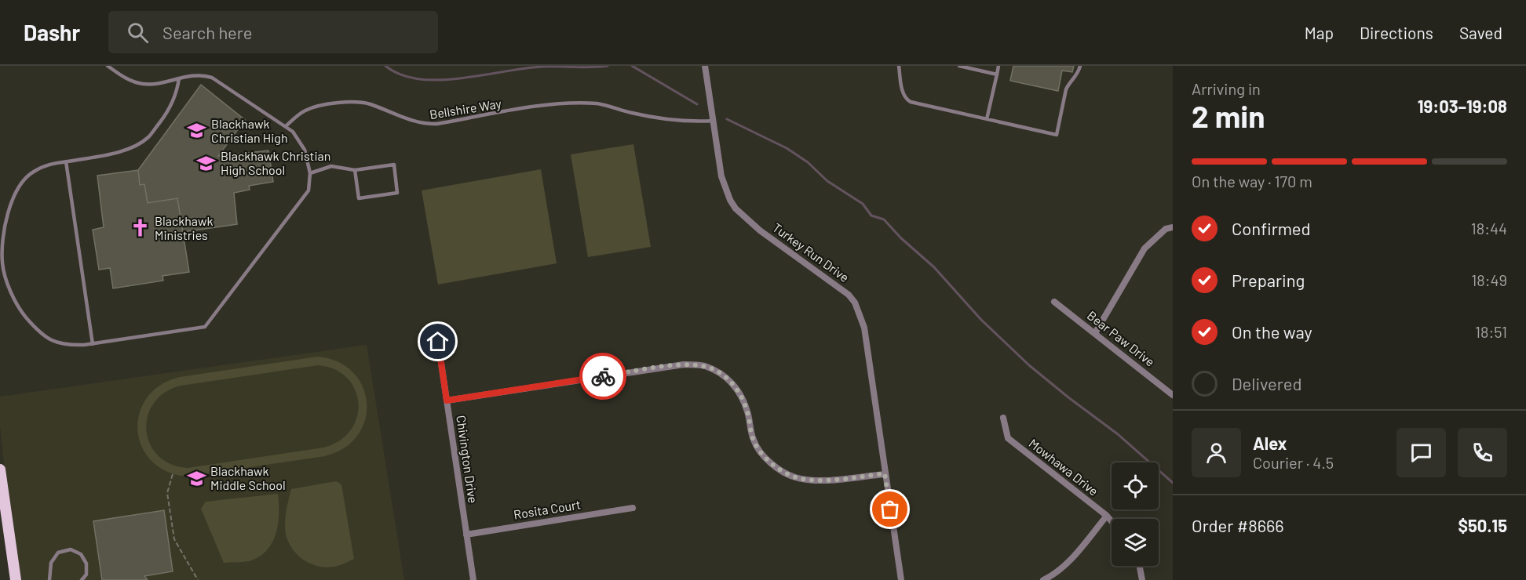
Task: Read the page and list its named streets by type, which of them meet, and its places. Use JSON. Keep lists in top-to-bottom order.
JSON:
{
  "streets": {
    "street": [
      "Turkey Run Drive",
      "Bear Paw Drive",
      "Chivington Drive",
      "Mowhawa Drive",
      "Rosita Court"
    ],
    "lane": ["Bellshire Way"]
  },
  "crossings": [
    ["Bellshire Way", "Turkey Run Drive"],
    ["Chivington Drive", "Rosita Court"]
  ],
  "places": {
    "school or university": ["Blackhawk Christian High", "Blackhawk Christian High School", "Blackhawk Middle School"],
    "church": ["Blackhawk Ministries"]
  },
  "page": {
    "header": "Dashr",
    "search": "Search here",
    "nav": ["Map", "Directions", "Saved"],
    "heading": ["2 min", "Arriving in", "19:03–19:08"],
    "panel": [
      "Alex",
      "Courier · 4.5",
      "Order #8666",
      "$50.15"
    ],
    "bar": "On the way · 170 m",
    "list": [
      ["Confirmed", "18:44"],
      ["Preparing", "18:49"],
      ["On the way", "18:51"],
      "Delivered"
    ]
  }
}
